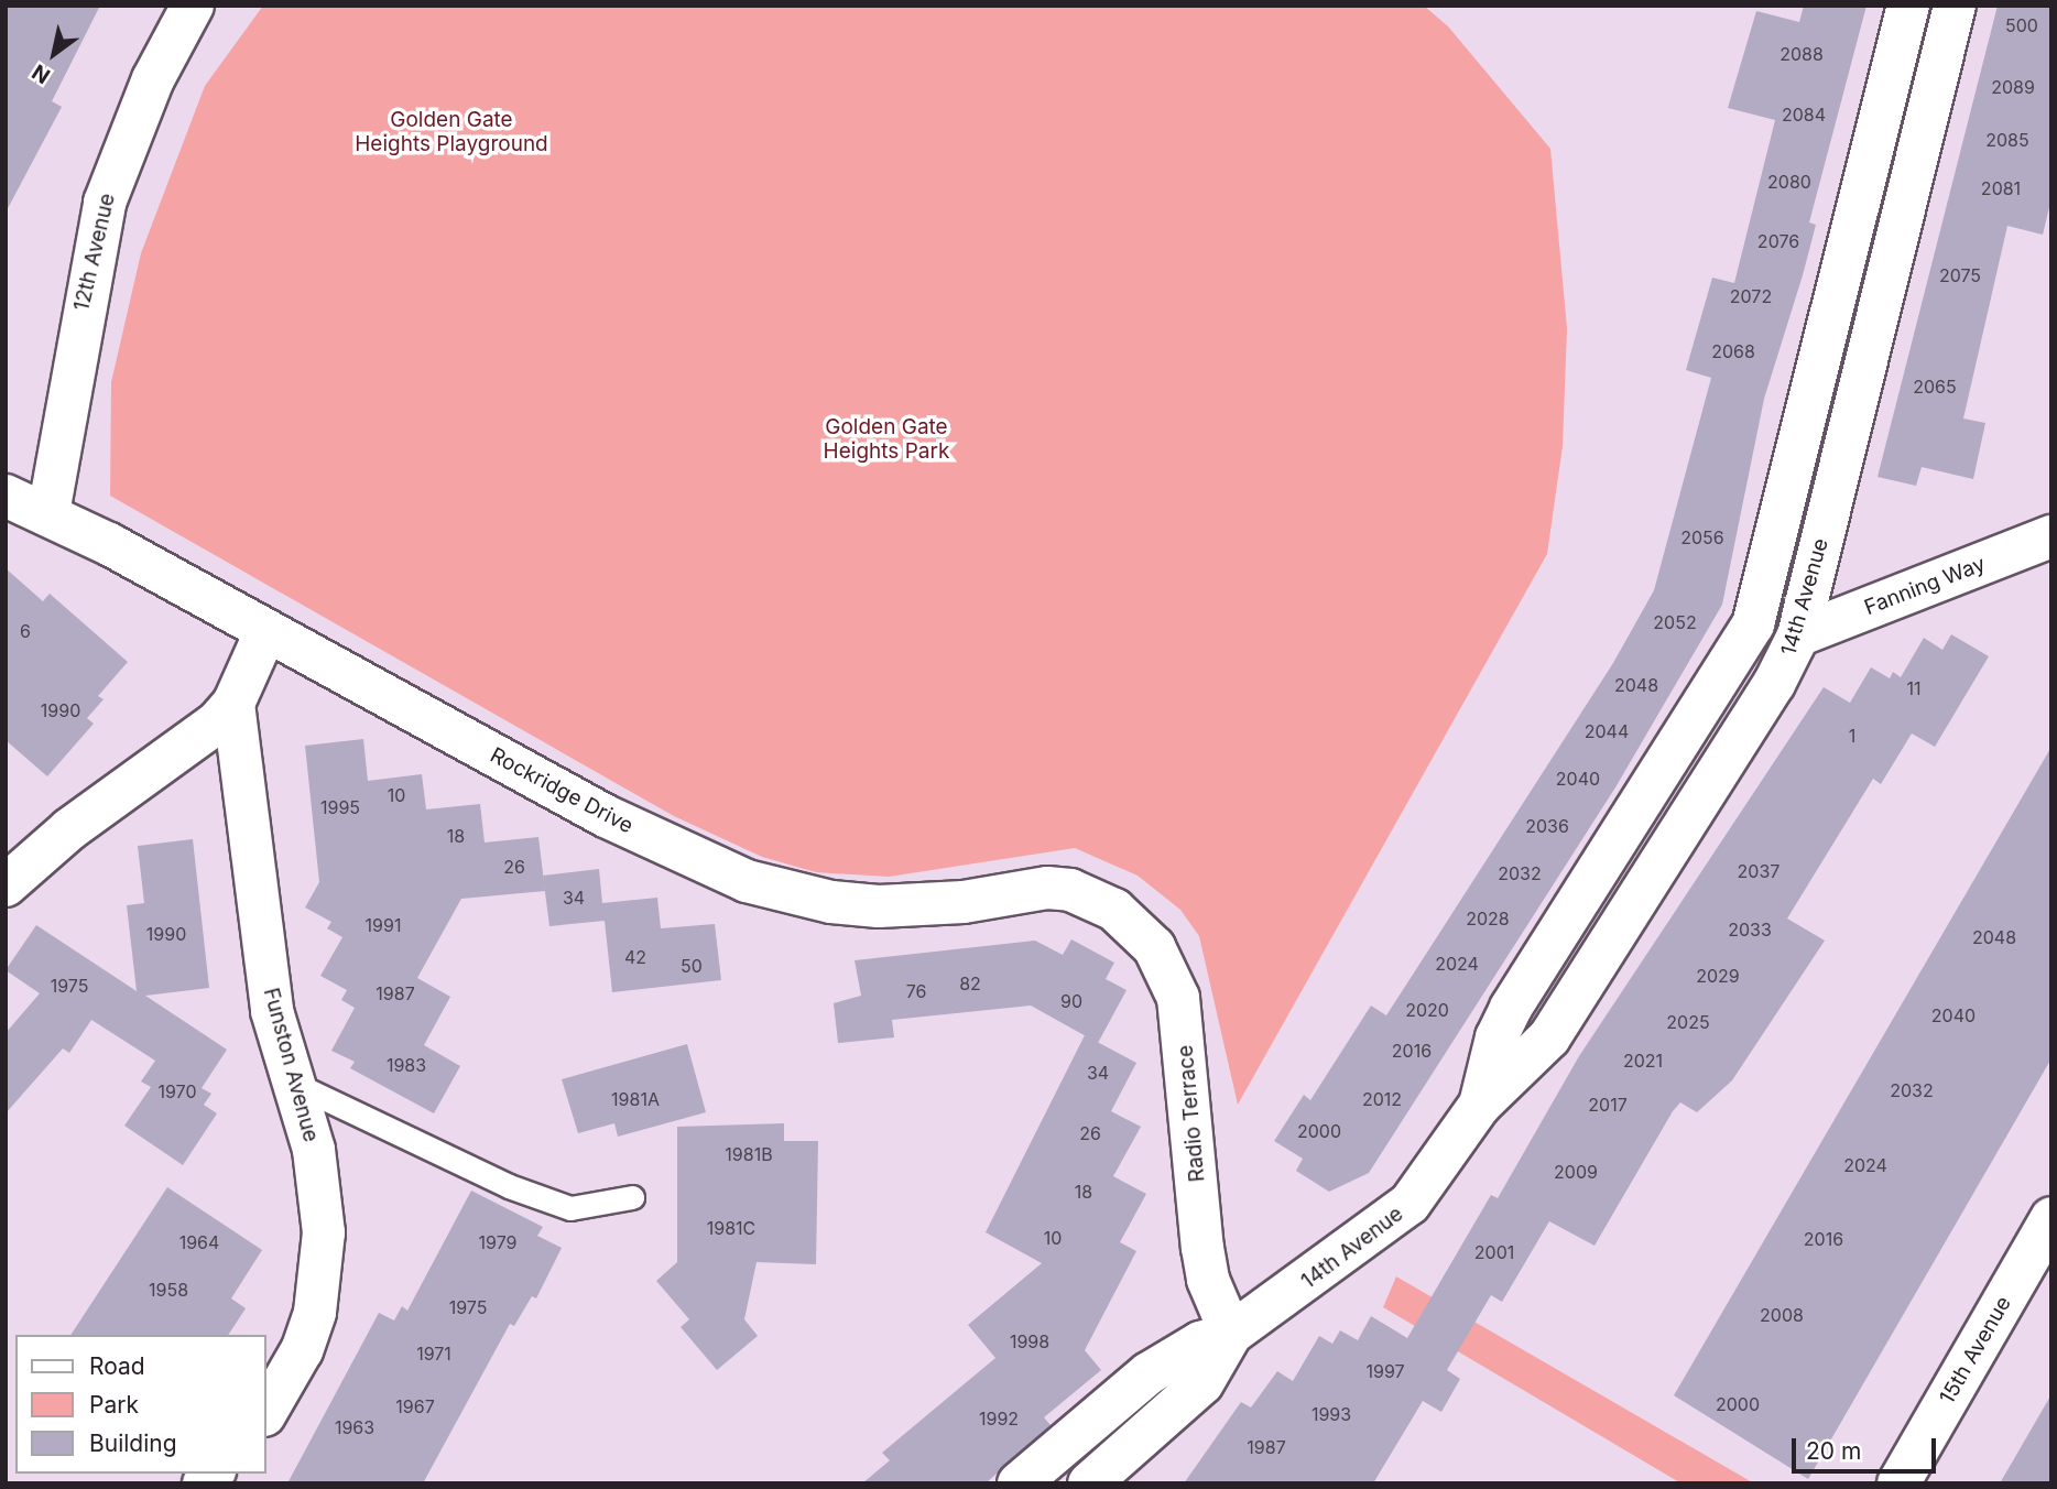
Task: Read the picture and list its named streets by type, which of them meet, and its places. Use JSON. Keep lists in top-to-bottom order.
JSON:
{
  "streets": {
    "street": [
      "12th Avenue",
      "Fanning Way",
      "14th Avenue",
      "Rockridge Drive",
      "Funston Avenue",
      "Radio Terrace",
      "15th Avenue"
    ]
  },
  "crossings": [
    ["12th Avenue", "Rockridge Drive"],
    ["Fanning Way", "14th Avenue"],
    ["14th Avenue", "Radio Terrace"],
    ["Rockridge Drive", "Radio Terrace"]
  ],
  "parks": ["Golden Gate Heights Playground", "Golden Gate Heights Park"],
  "house_numbers": [
    "500",
    "2088",
    "2089",
    "2084",
    "2085",
    "2080",
    "2081",
    "2076",
    "2075",
    "2072",
    "2068",
    "2065",
    "2056",
    "2052",
    "6",
    "2048",
    "11",
    "1990",
    "2044",
    "1",
    "2040",
    "10",
    "1995",
    "2036",
    "18",
    "26",
    "2037",
    "2032",
    "34",
    "2028",
    "1991",
    "2033",
    "1990",
    "2048",
    "42",
    "2024",
    "50",
    "2029",
    "82",
    "1975",
    "76",
    "1987",
    "90",
    "2020",
    "2040",
    "2025",
    "2016",
    "2021",
    "1983",
    "34",
    "2032",
    "1970",
    "1981A",
    "2012",
    "2017",
    "2000",
    "26",
    "1981B",
    "2024",
    "2009",
    "18",
    "1981C",
    "10",
    "2016",
    "1964",
    "1979",
    "2001",
    "1958",
    "1975",
    "2008",
    "1998",
    "1971",
    "1997",
    "2000",
    "1967",
    "1993",
    "1992",
    "1963",
    "1987"
  ],
  "legend": ["Road", "Park", "Building"],
  "scale_bar": "20 m",
  "north": "bottom left"
}
